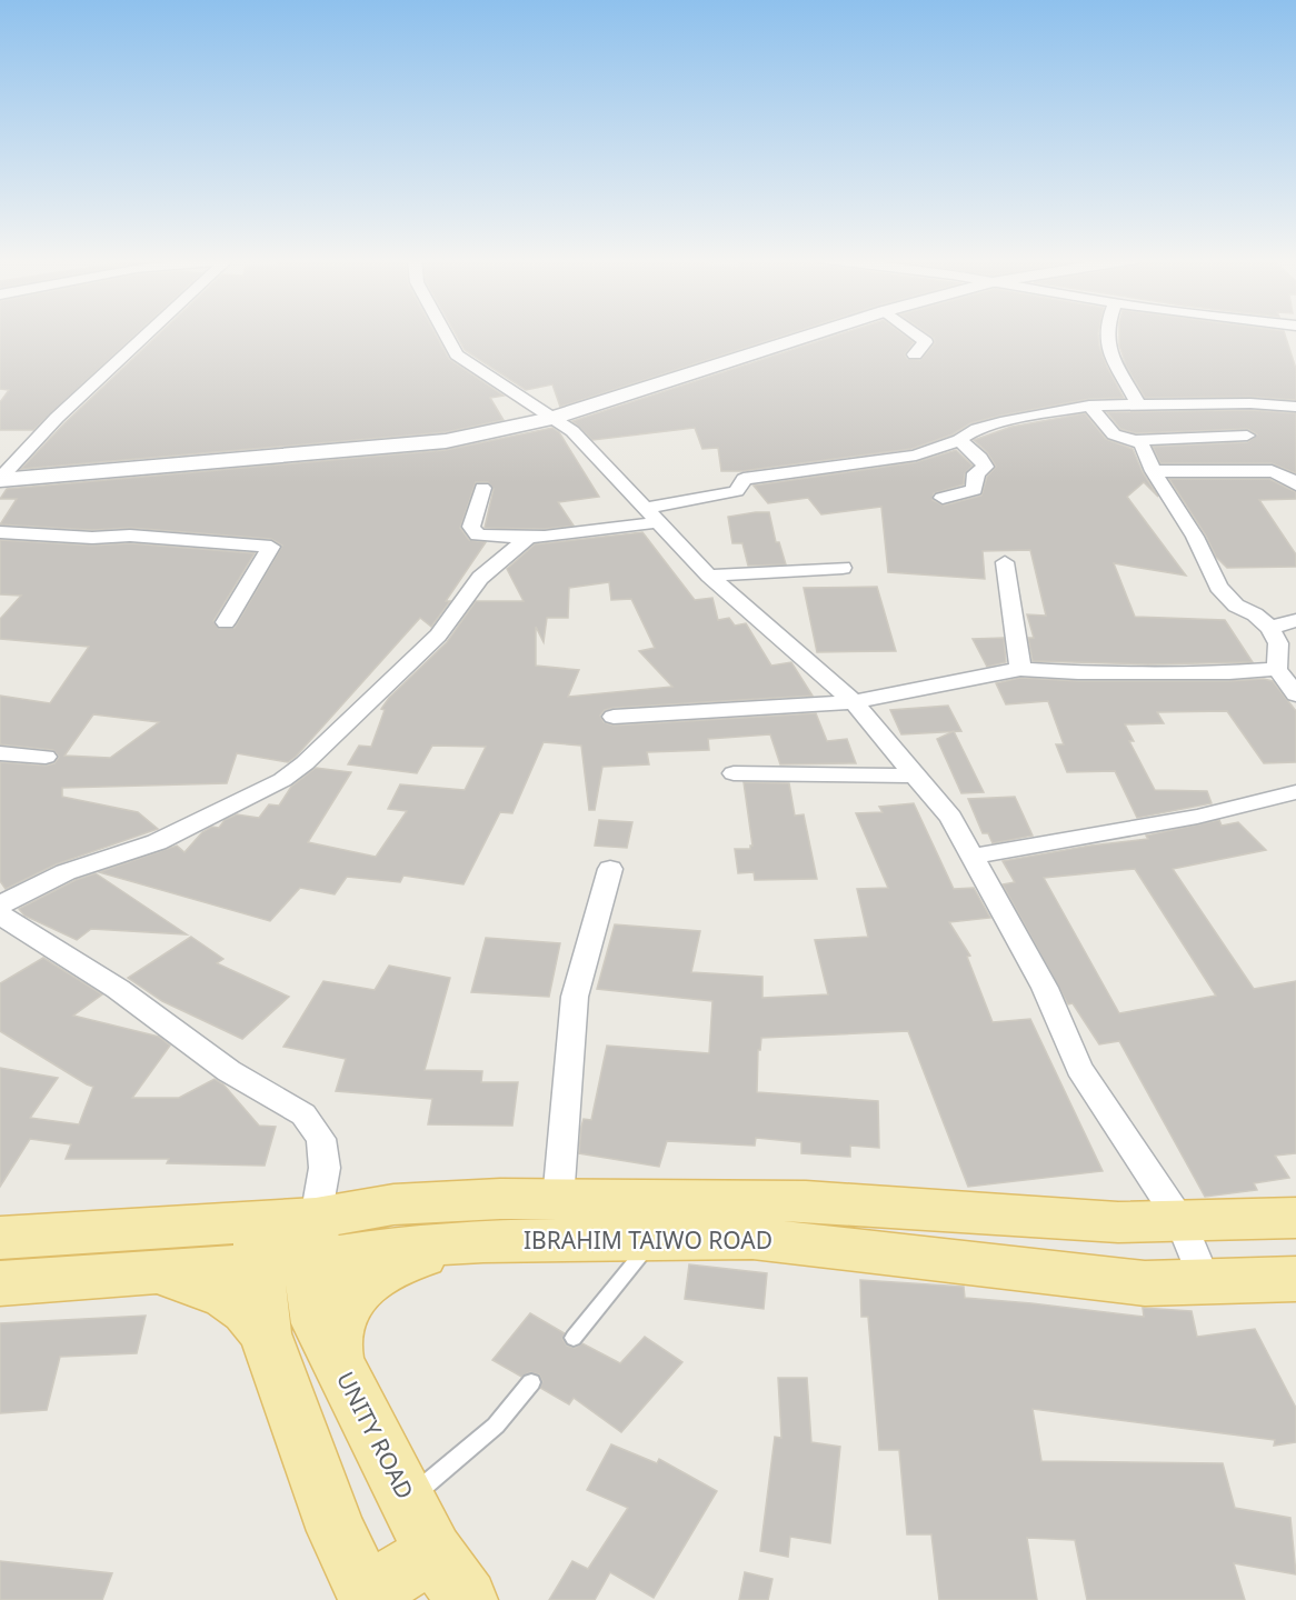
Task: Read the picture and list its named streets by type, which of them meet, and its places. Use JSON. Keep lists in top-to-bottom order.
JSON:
{
  "streets": {
    "main road": ["IBRAHIM TAIWO ROAD", "UNITY ROAD"]
  },
  "crossings": [
    ["IBRAHIM TAIWO ROAD", "UNITY ROAD"]
  ]
}
